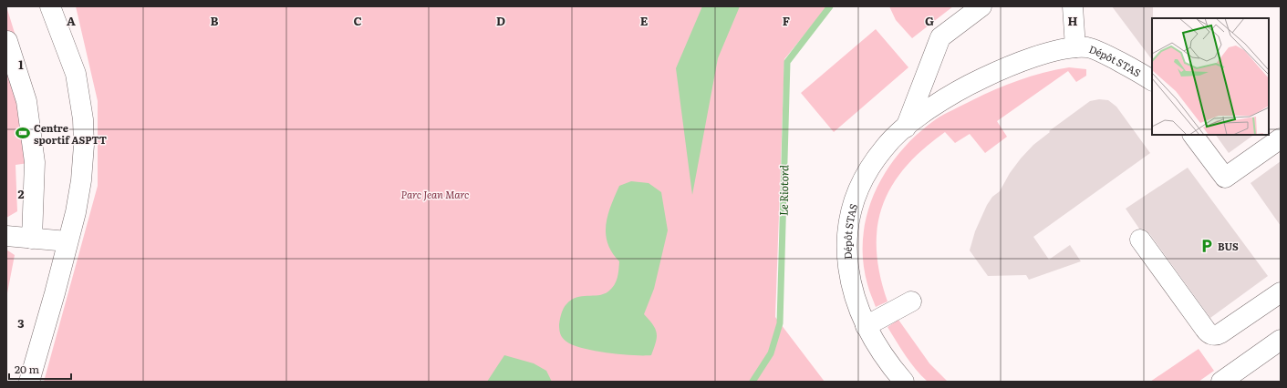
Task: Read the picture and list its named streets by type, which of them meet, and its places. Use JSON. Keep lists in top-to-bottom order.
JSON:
{
  "streets": {
    "street": ["Dépôt STAS"]
  },
  "water": ["Le Riotord"],
  "parks": ["Parc Jean Marc"],
  "places": {
    "sports": ["Centre sportif ASPTT"],
    "parking": ["BUS"]
  },
  "scale_bar": "20 m",
  "grid": {
    "columns": [
      "A",
      "B",
      "C",
      "D",
      "E",
      "F",
      "G",
      "H"
    ],
    "rows": ["1", "2", "3"]
  }
}
